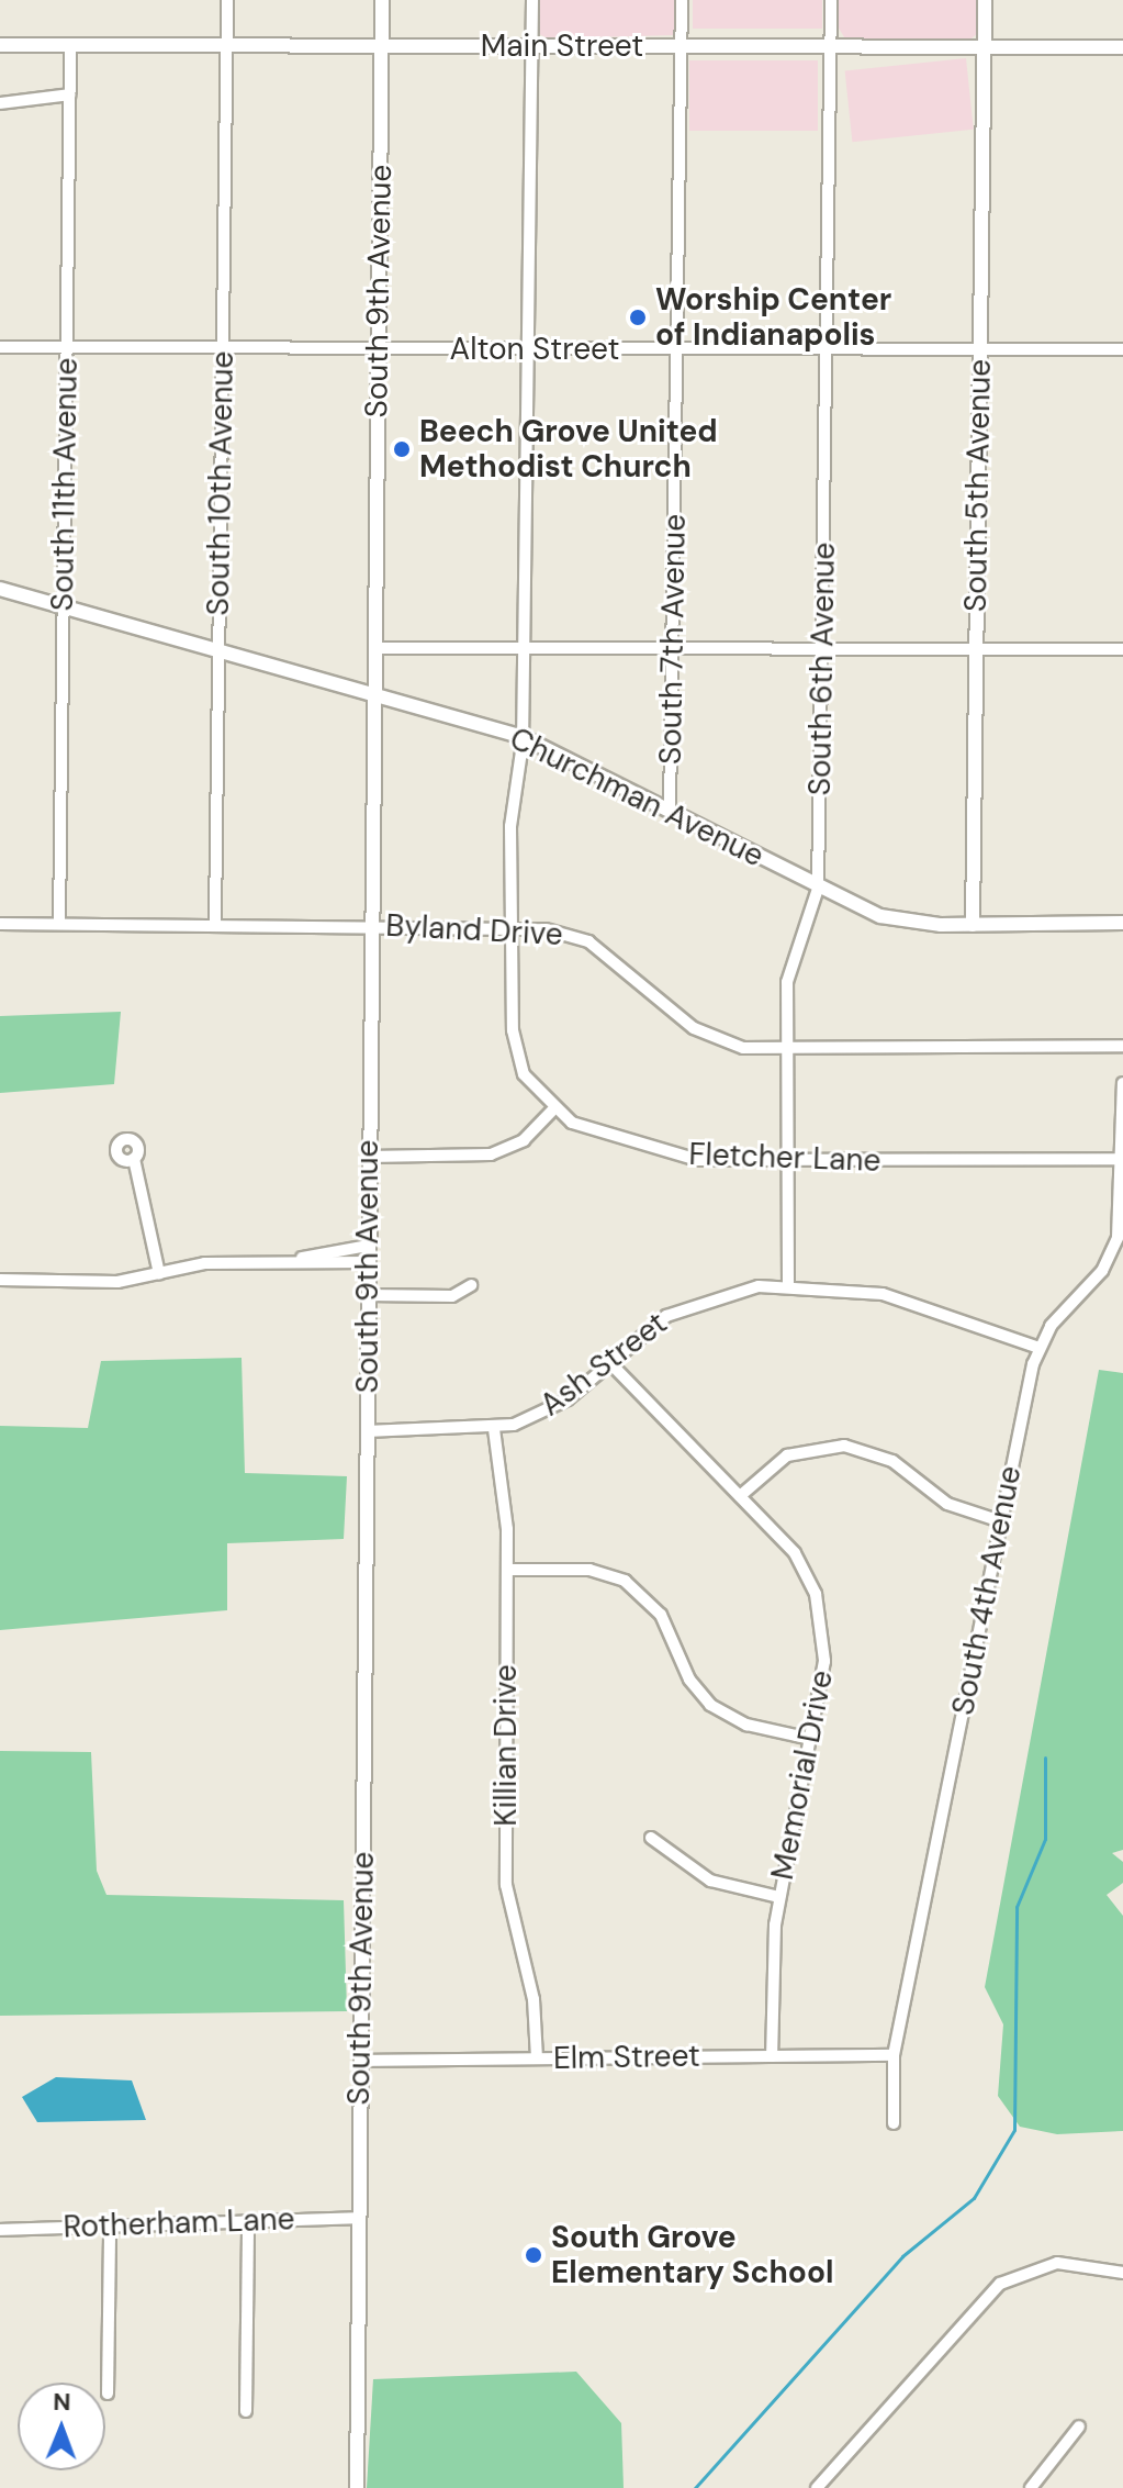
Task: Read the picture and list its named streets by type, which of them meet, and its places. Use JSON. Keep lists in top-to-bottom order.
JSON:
{
  "streets": {
    "street": [
      "Main Street",
      "South 9th Avenue",
      "Alton Street",
      "South 10th Avenue",
      "South 11th Avenue",
      "South 5th Avenue",
      "South 7th Avenue",
      "South 6th Avenue",
      "Churchman Avenue",
      "Byland Drive",
      "Fletcher Lane",
      "Ash Street",
      "South 4th Avenue",
      "Killian Drive",
      "Memorial Drive",
      "Elm Street",
      "Rotherham Lane"
    ]
  },
  "crossings": [
    ["Main Street", "South 9th Avenue"],
    ["Main Street", "South 10th Avenue"],
    ["Main Street", "South 11th Avenue"],
    ["Main Street", "South 5th Avenue"],
    ["Main Street", "South 7th Avenue"],
    ["Main Street", "South 6th Avenue"],
    ["South 9th Avenue", "Alton Street"],
    ["South 9th Avenue", "Churchman Avenue"],
    ["South 9th Avenue", "Byland Drive"],
    ["South 9th Avenue", "Ash Street"],
    ["South 9th Avenue", "Elm Street"],
    ["South 9th Avenue", "Rotherham Lane"],
    ["Alton Street", "South 10th Avenue"],
    ["Alton Street", "South 11th Avenue"],
    ["Alton Street", "South 5th Avenue"],
    ["Alton Street", "South 7th Avenue"],
    ["Alton Street", "South 6th Avenue"],
    ["South 10th Avenue", "Churchman Avenue"],
    ["South 10th Avenue", "Byland Drive"],
    ["South 11th Avenue", "Churchman Avenue"],
    ["South 11th Avenue", "Byland Drive"],
    ["South 5th Avenue", "Churchman Avenue"],
    ["South 7th Avenue", "Churchman Avenue"],
    ["South 6th Avenue", "Churchman Avenue"],
    ["South 6th Avenue", "Byland Drive"],
    ["South 6th Avenue", "Fletcher Lane"],
    ["South 6th Avenue", "Ash Street"],
    ["Fletcher Lane", "South 4th Avenue"],
    ["Ash Street", "South 4th Avenue"],
    ["Ash Street", "Killian Drive"],
    ["Ash Street", "Memorial Drive"],
    ["South 4th Avenue", "Elm Street"],
    ["Killian Drive", "Elm Street"],
    ["Memorial Drive", "Elm Street"]
  ],
  "places": ["Worship Center of Indianapolis", "Beech Grove United Methodist Church", "South Grove Elementary School"],
  "north": "top"
}
